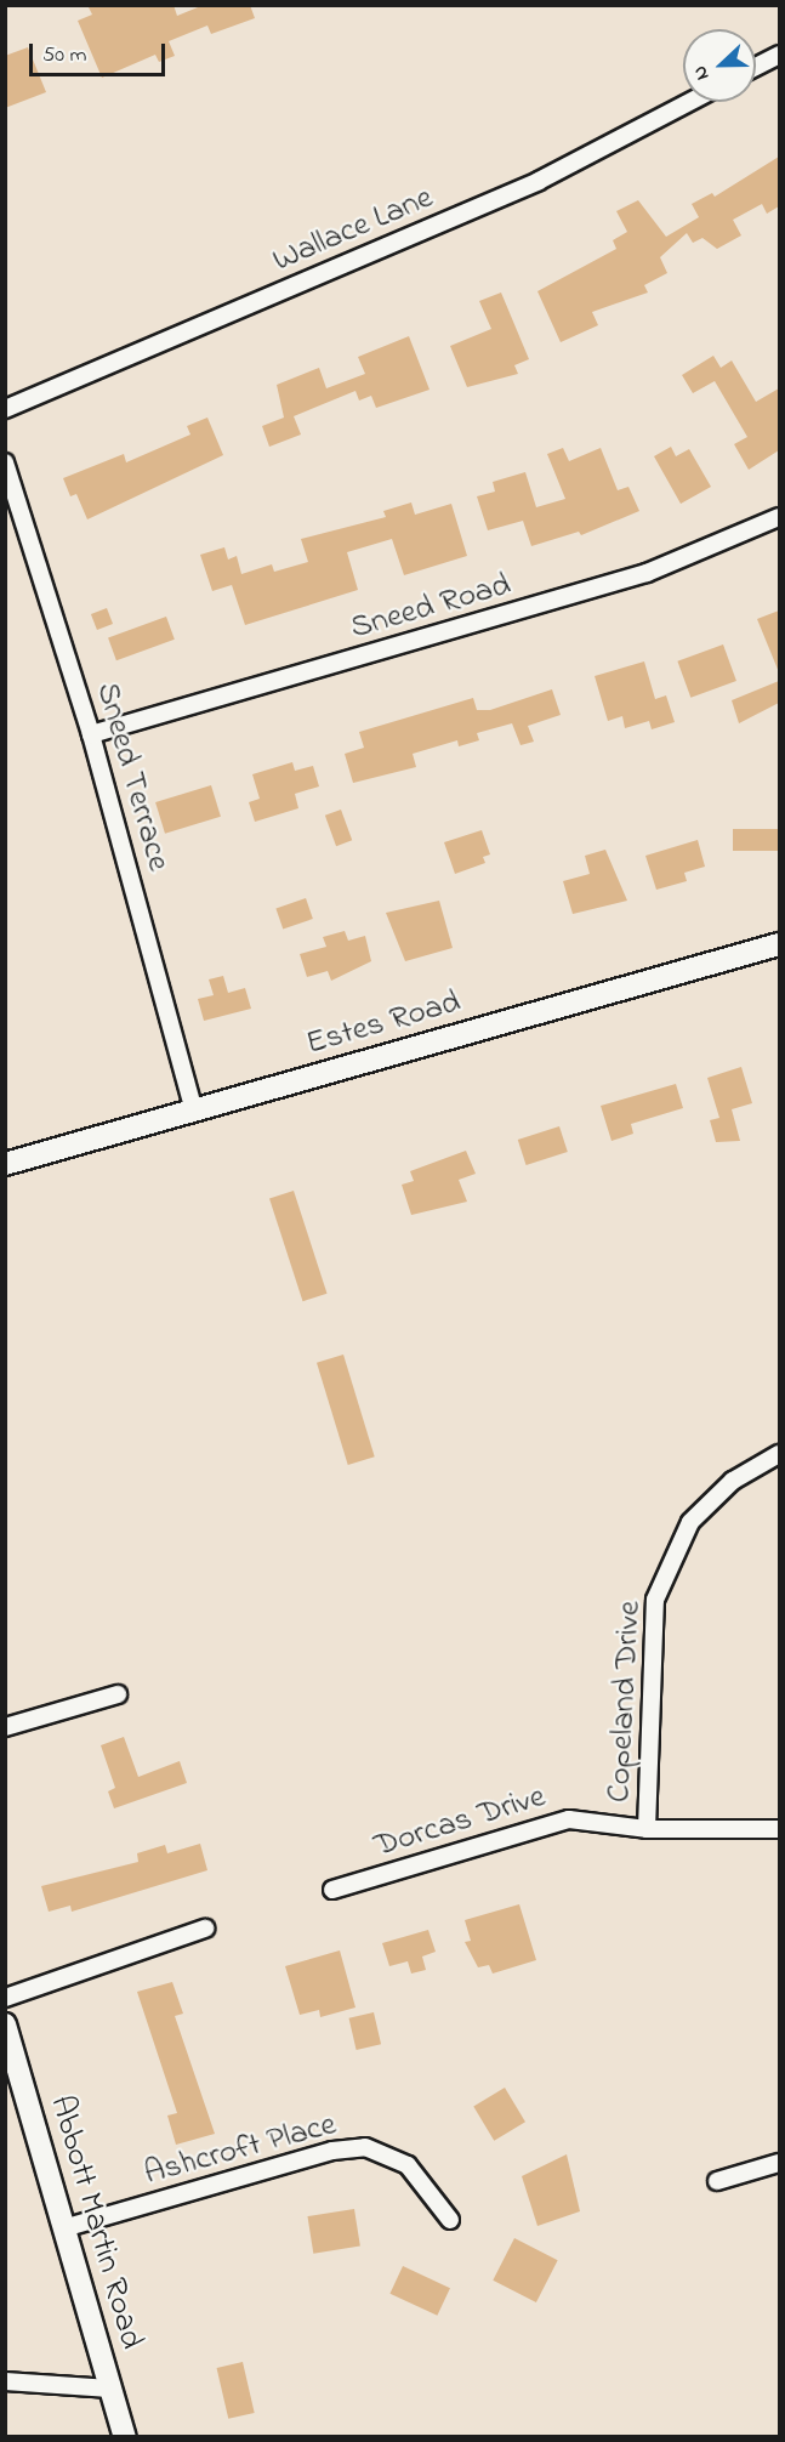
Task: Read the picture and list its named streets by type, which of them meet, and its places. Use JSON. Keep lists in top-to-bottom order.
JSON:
{
  "streets": {
    "main road": ["Estes Road", "Abbott Martin Road"],
    "street": [
      "Wallace Lane",
      "Sneed Road",
      "Sneed Terrace",
      "Copeland Drive",
      "Dorcas Drive",
      "Ashcroft Place"
    ]
  },
  "crossings": [
    ["Sneed Road", "Sneed Terrace"],
    ["Sneed Terrace", "Estes Road"],
    ["Copeland Drive", "Dorcas Drive"],
    ["Ashcroft Place", "Abbott Martin Road"]
  ],
  "scale_bar": "50 m",
  "north": "left"
}
